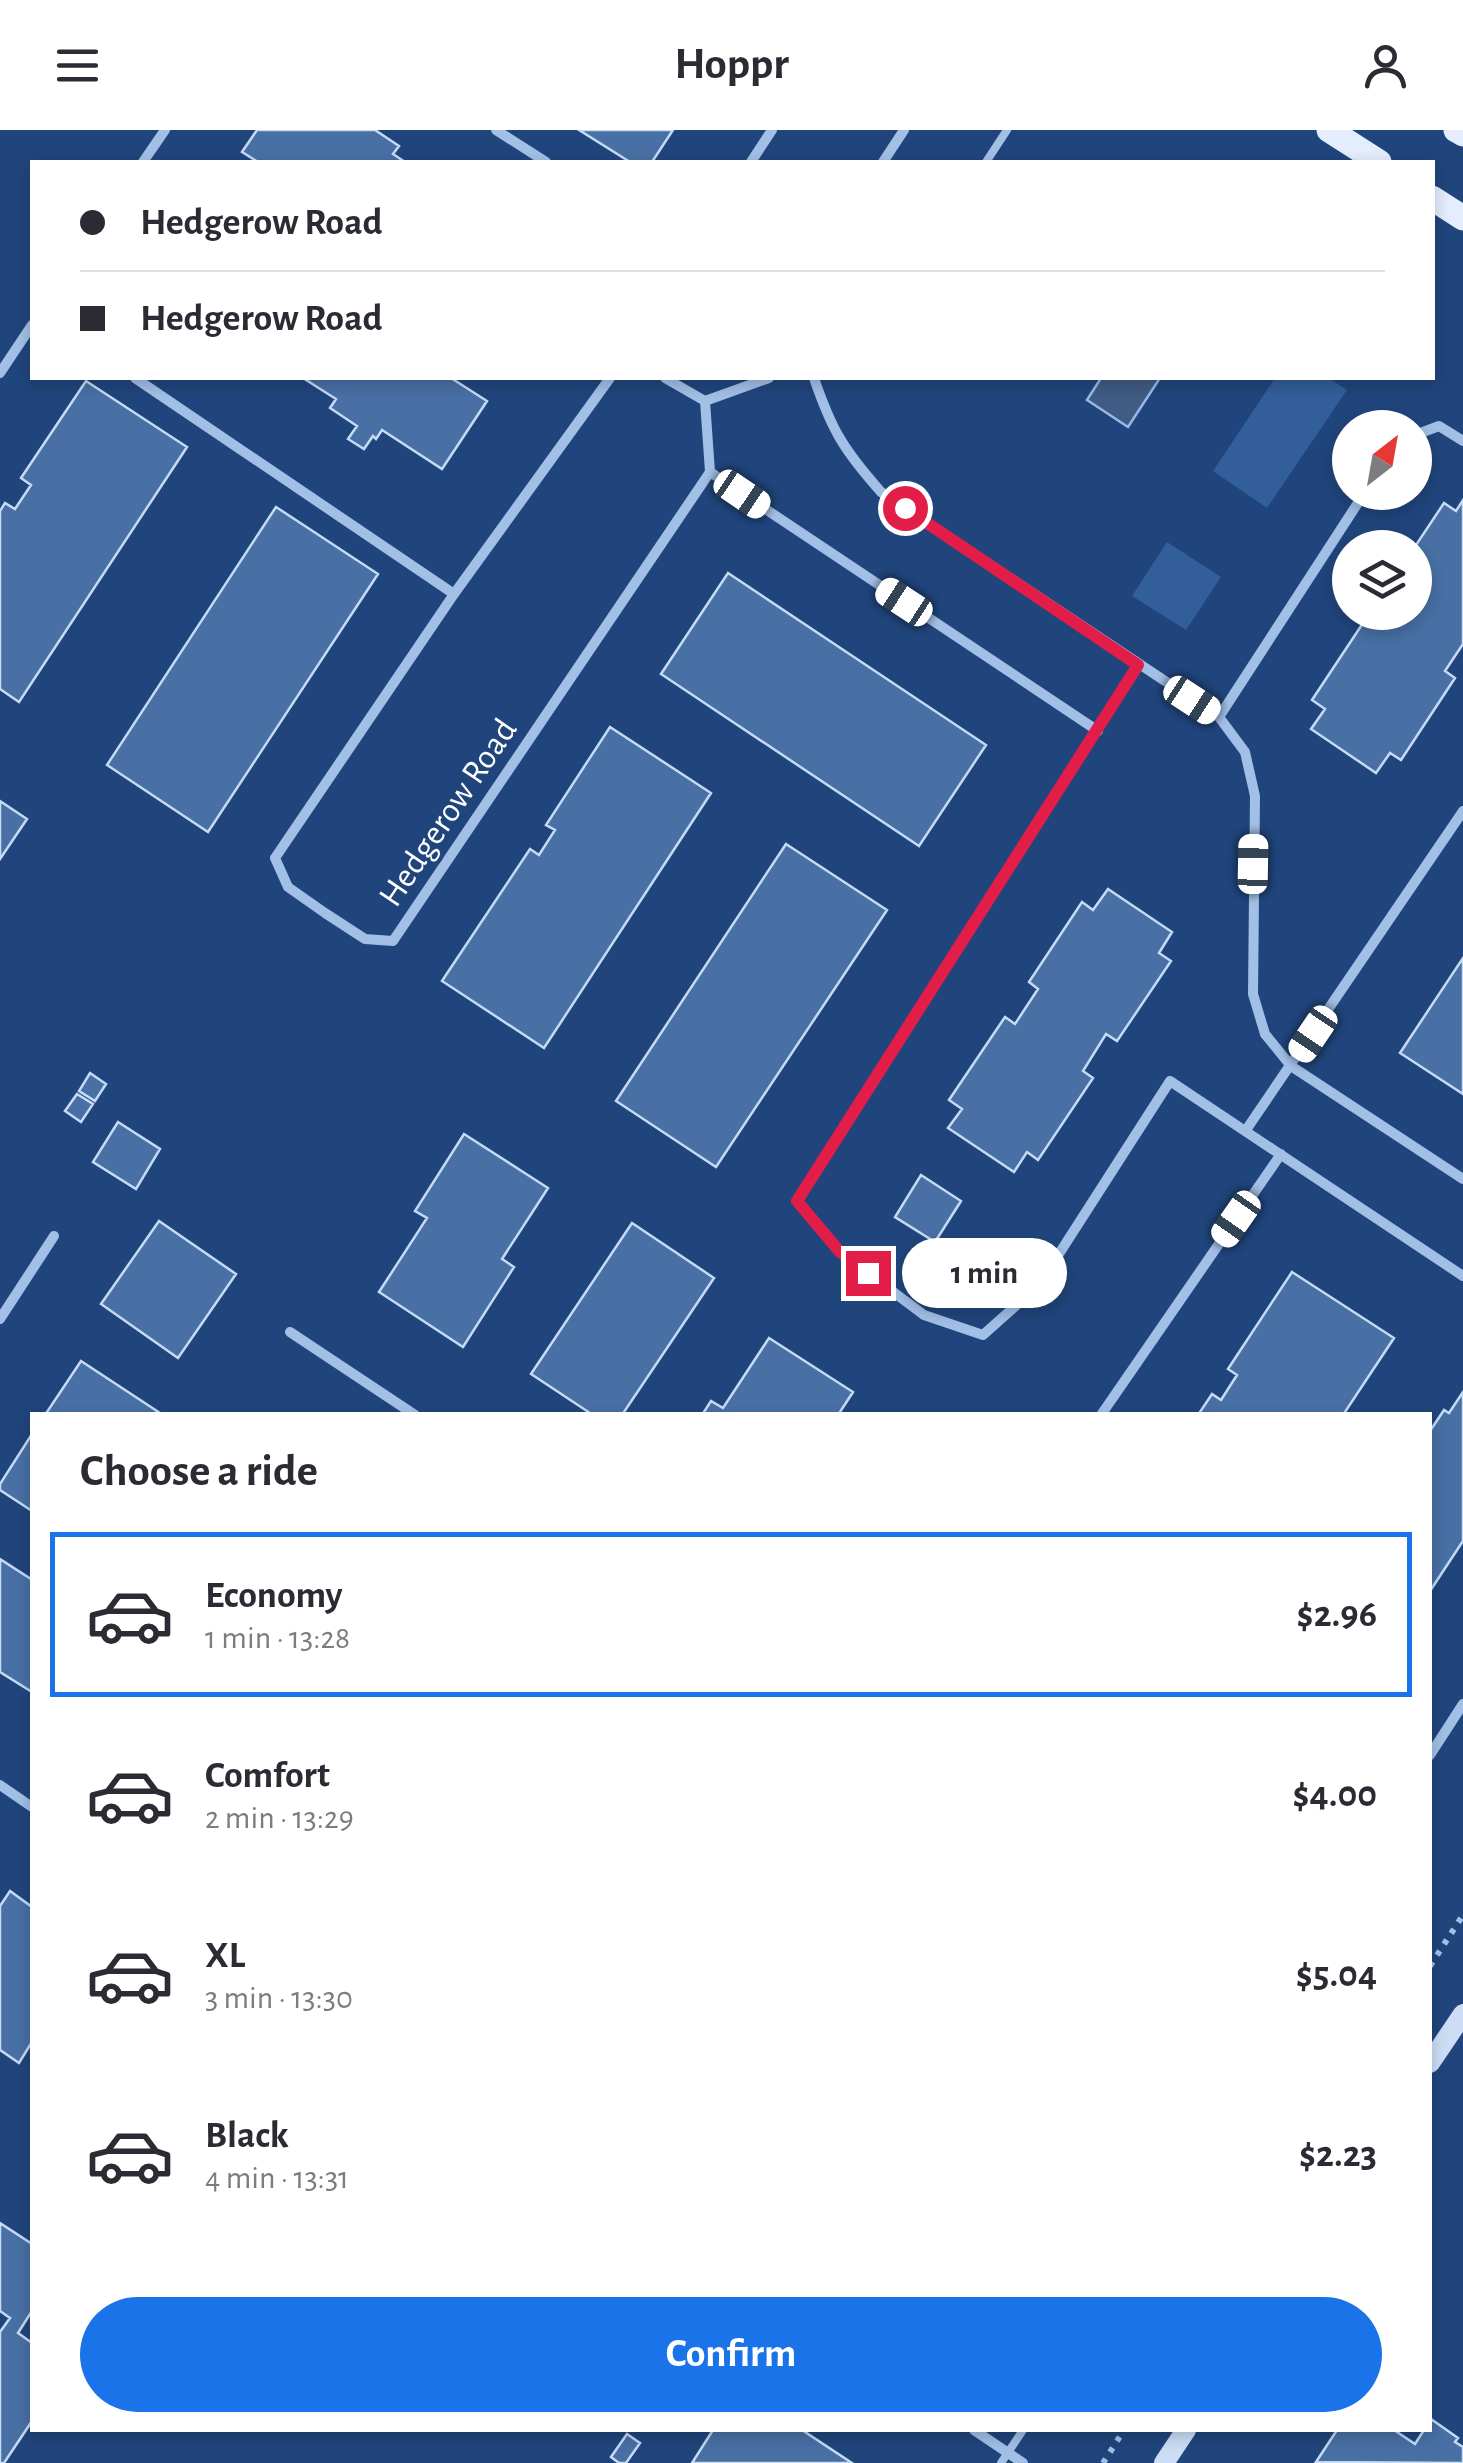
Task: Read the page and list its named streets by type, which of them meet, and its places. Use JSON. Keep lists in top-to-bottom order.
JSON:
{
  "streets": {
    "street": ["Hedgerow Road"]
  },
  "north": "top right",
  "page": {
    "header": "Hoppr",
    "banner": ["Hedgerow Road", "Hedgerow Road"],
    "bubble": "1 min",
    "heading": "Choose a ride",
    "list": [
      {
        "name": "Economy",
        "note": "1 min · 13:28",
        "value": "$2.96"
      },
      {
        "name": "Comfort",
        "note": "2 min · 13:29",
        "value": "$4.00"
      },
      {
        "name": "XL",
        "note": "3 min · 13:30",
        "value": "$5.04"
      },
      {
        "name": "Black",
        "note": "4 min · 13:31",
        "value": "$2.23"
      }
    ],
    "buttons": "Confirm"
  }
}
